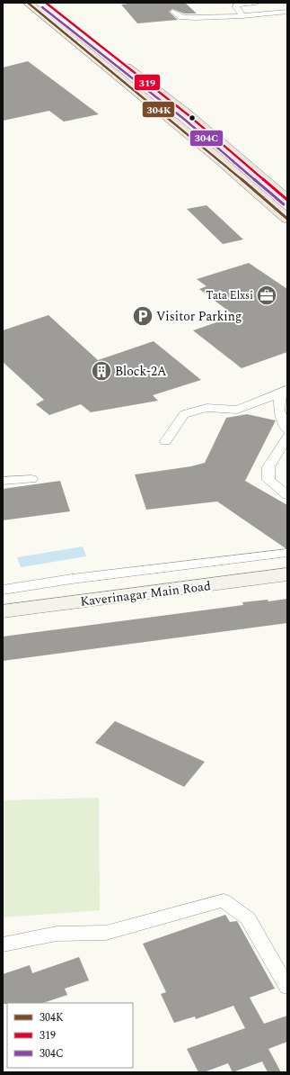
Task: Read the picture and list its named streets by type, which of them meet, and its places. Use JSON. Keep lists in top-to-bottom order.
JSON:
{
  "streets": {
    "street": ["Kaverinagar Main Road"]
  },
  "places": {
    "office": ["Tata Elxsi"],
    "parking": ["Visitor Parking"],
    "building": ["Block-2A"]
  },
  "lines": ["transit line 304K", "transit line 319", "transit line 304C"],
  "legend": ["304K", "319", "304C"]
}
